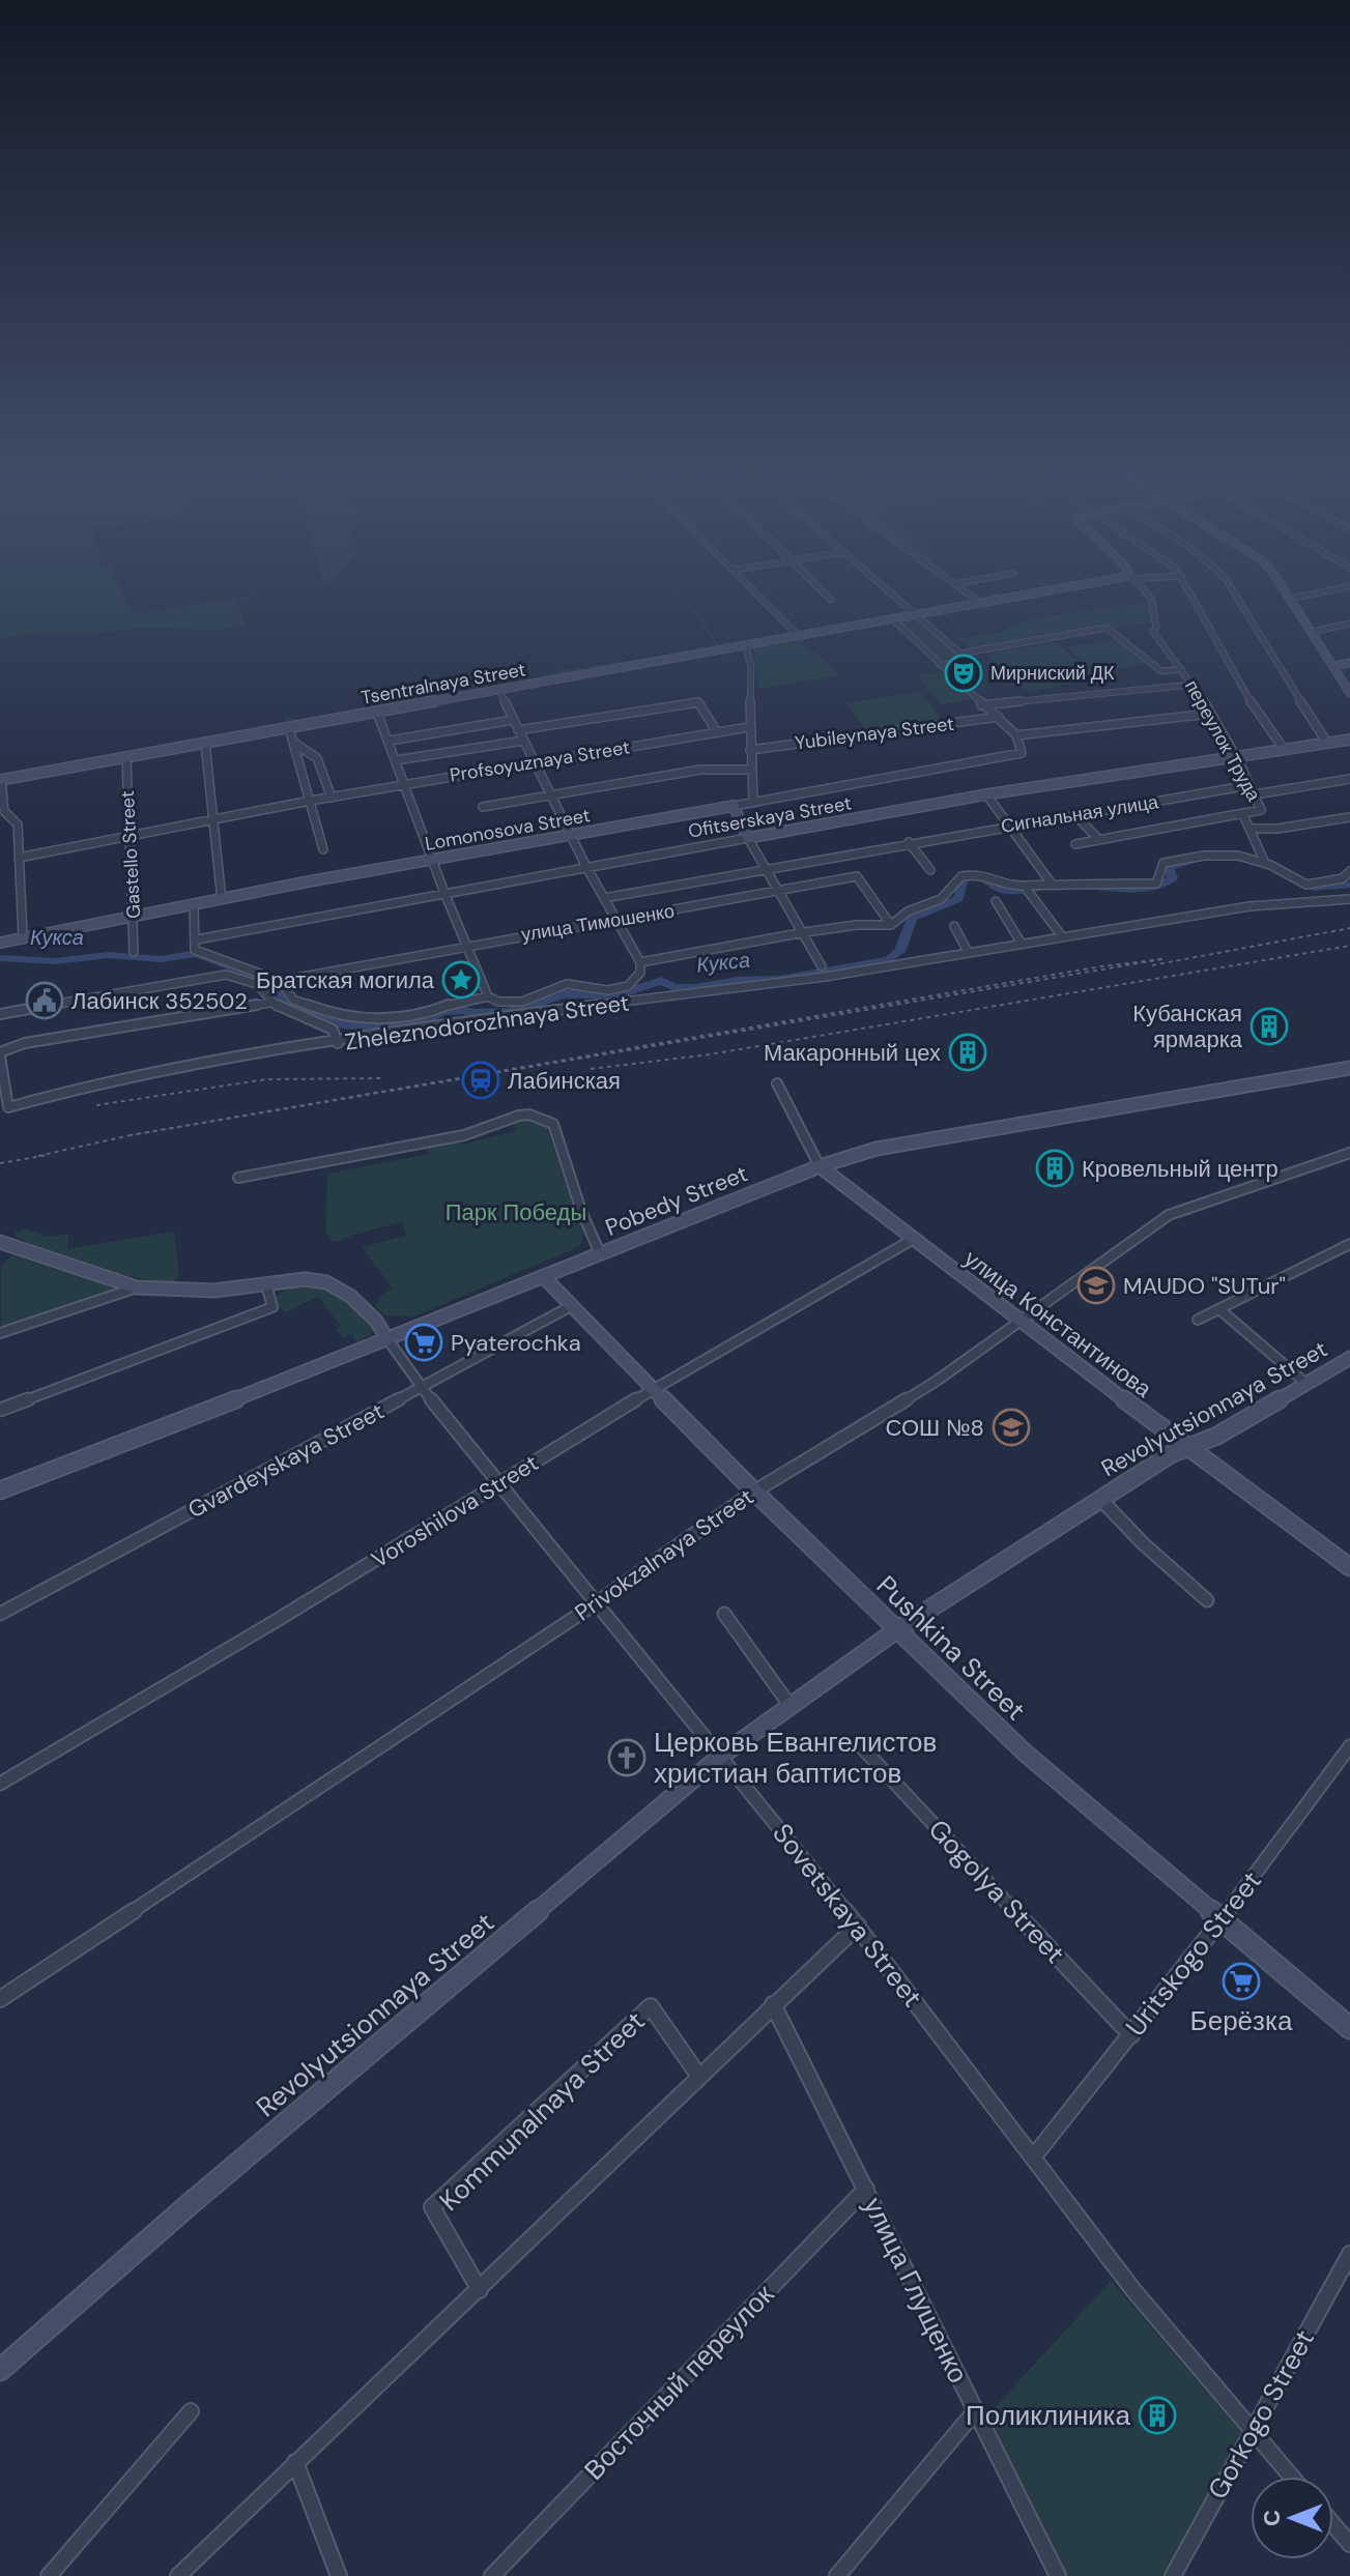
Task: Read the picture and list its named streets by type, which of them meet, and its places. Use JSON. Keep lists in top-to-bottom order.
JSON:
{
  "streets": {
    "street": [
      "Tsentralnaya Street",
      "Yubileynaya Street",
      "переулок Труда",
      "Profsoyuznaya Street",
      "Сигнальная улица",
      "Ofitserskaya Street",
      "Lomonosova Street",
      "Gastello Street",
      "улица Тимошенко",
      "Zheleznodorozhnaya Street",
      "Pobedy Street",
      "улица Константинова",
      "Revolyutsionnaya Street",
      "Gvardeyskaya Street",
      "Voroshilova Street",
      "Privokzalnaya Street",
      "Pushkina Street",
      "Gogolya Street",
      "Sovetskaya Street",
      "Uritskogo Street",
      "Kommunalnaya Street",
      "улица Глущенко",
      "Восточный переулок",
      "Gorkogo Street"
    ]
  },
  "crossings": [
    ["Tsentralnaya Street", "Gastello Street"],
    ["Yubileynaya Street", "переулок Труда"],
    ["переулок Труда", "Сигнальная улица"],
    ["переулок Труда", "Ofitserskaya Street"],
    ["Profsoyuznaya Street", "Gastello Street"],
    ["Lomonosova Street", "Gastello Street"],
    ["улица Тимошенко", "Zheleznodorozhnaya Street"],
    ["Pobedy Street", "улица Константинова"],
    ["Pobedy Street", "Pushkina Street"],
    ["Pobedy Street", "Sovetskaya Street"],
    ["улица Константинова", "Revolyutsionnaya Street"],
    ["улица Константинова", "Voroshilova Street"],
    ["улица Константинова", "Privokzalnaya Street"],
    ["Revolyutsionnaya Street", "Pushkina Street"],
    ["Revolyutsionnaya Street", "Sovetskaya Street"],
    ["Gvardeyskaya Street", "Pushkina Street"],
    ["Gvardeyskaya Street", "Sovetskaya Street"],
    ["Voroshilova Street", "Pushkina Street"],
    ["Voroshilova Street", "Sovetskaya Street"],
    ["Privokzalnaya Street", "Pushkina Street"],
    ["Privokzalnaya Street", "Sovetskaya Street"],
    ["Pushkina Street", "Uritskogo Street"],
    ["Gogolya Street", "Uritskogo Street"],
    ["Sovetskaya Street", "Uritskogo Street"],
    ["Sovetskaya Street", "Gorkogo Street"],
    ["улица Глущенко", "Восточный переулок"]
  ],
  "water": ["Кукса"],
  "parks": ["Парк Победы"],
  "places": {
    "theatre": ["Мирниский ДК"],
    "place": ["Братская могила"],
    "public building": ["Лабинск 352502"],
    "building": [
      "Кубанская ярмарка",
      "Макаронный цех",
      "Кровельный центр",
      "Поликлиника"
    ],
    "station": ["Лабинская"],
    "school or university": ["MAUDO \"SUTur\"", "СОШ №8"],
    "supermarket": ["Pyaterochka", "Берёзка"],
    "church": ["Церковь Евангелистов христиан баптистов"]
  },
  "north": "left"
}
